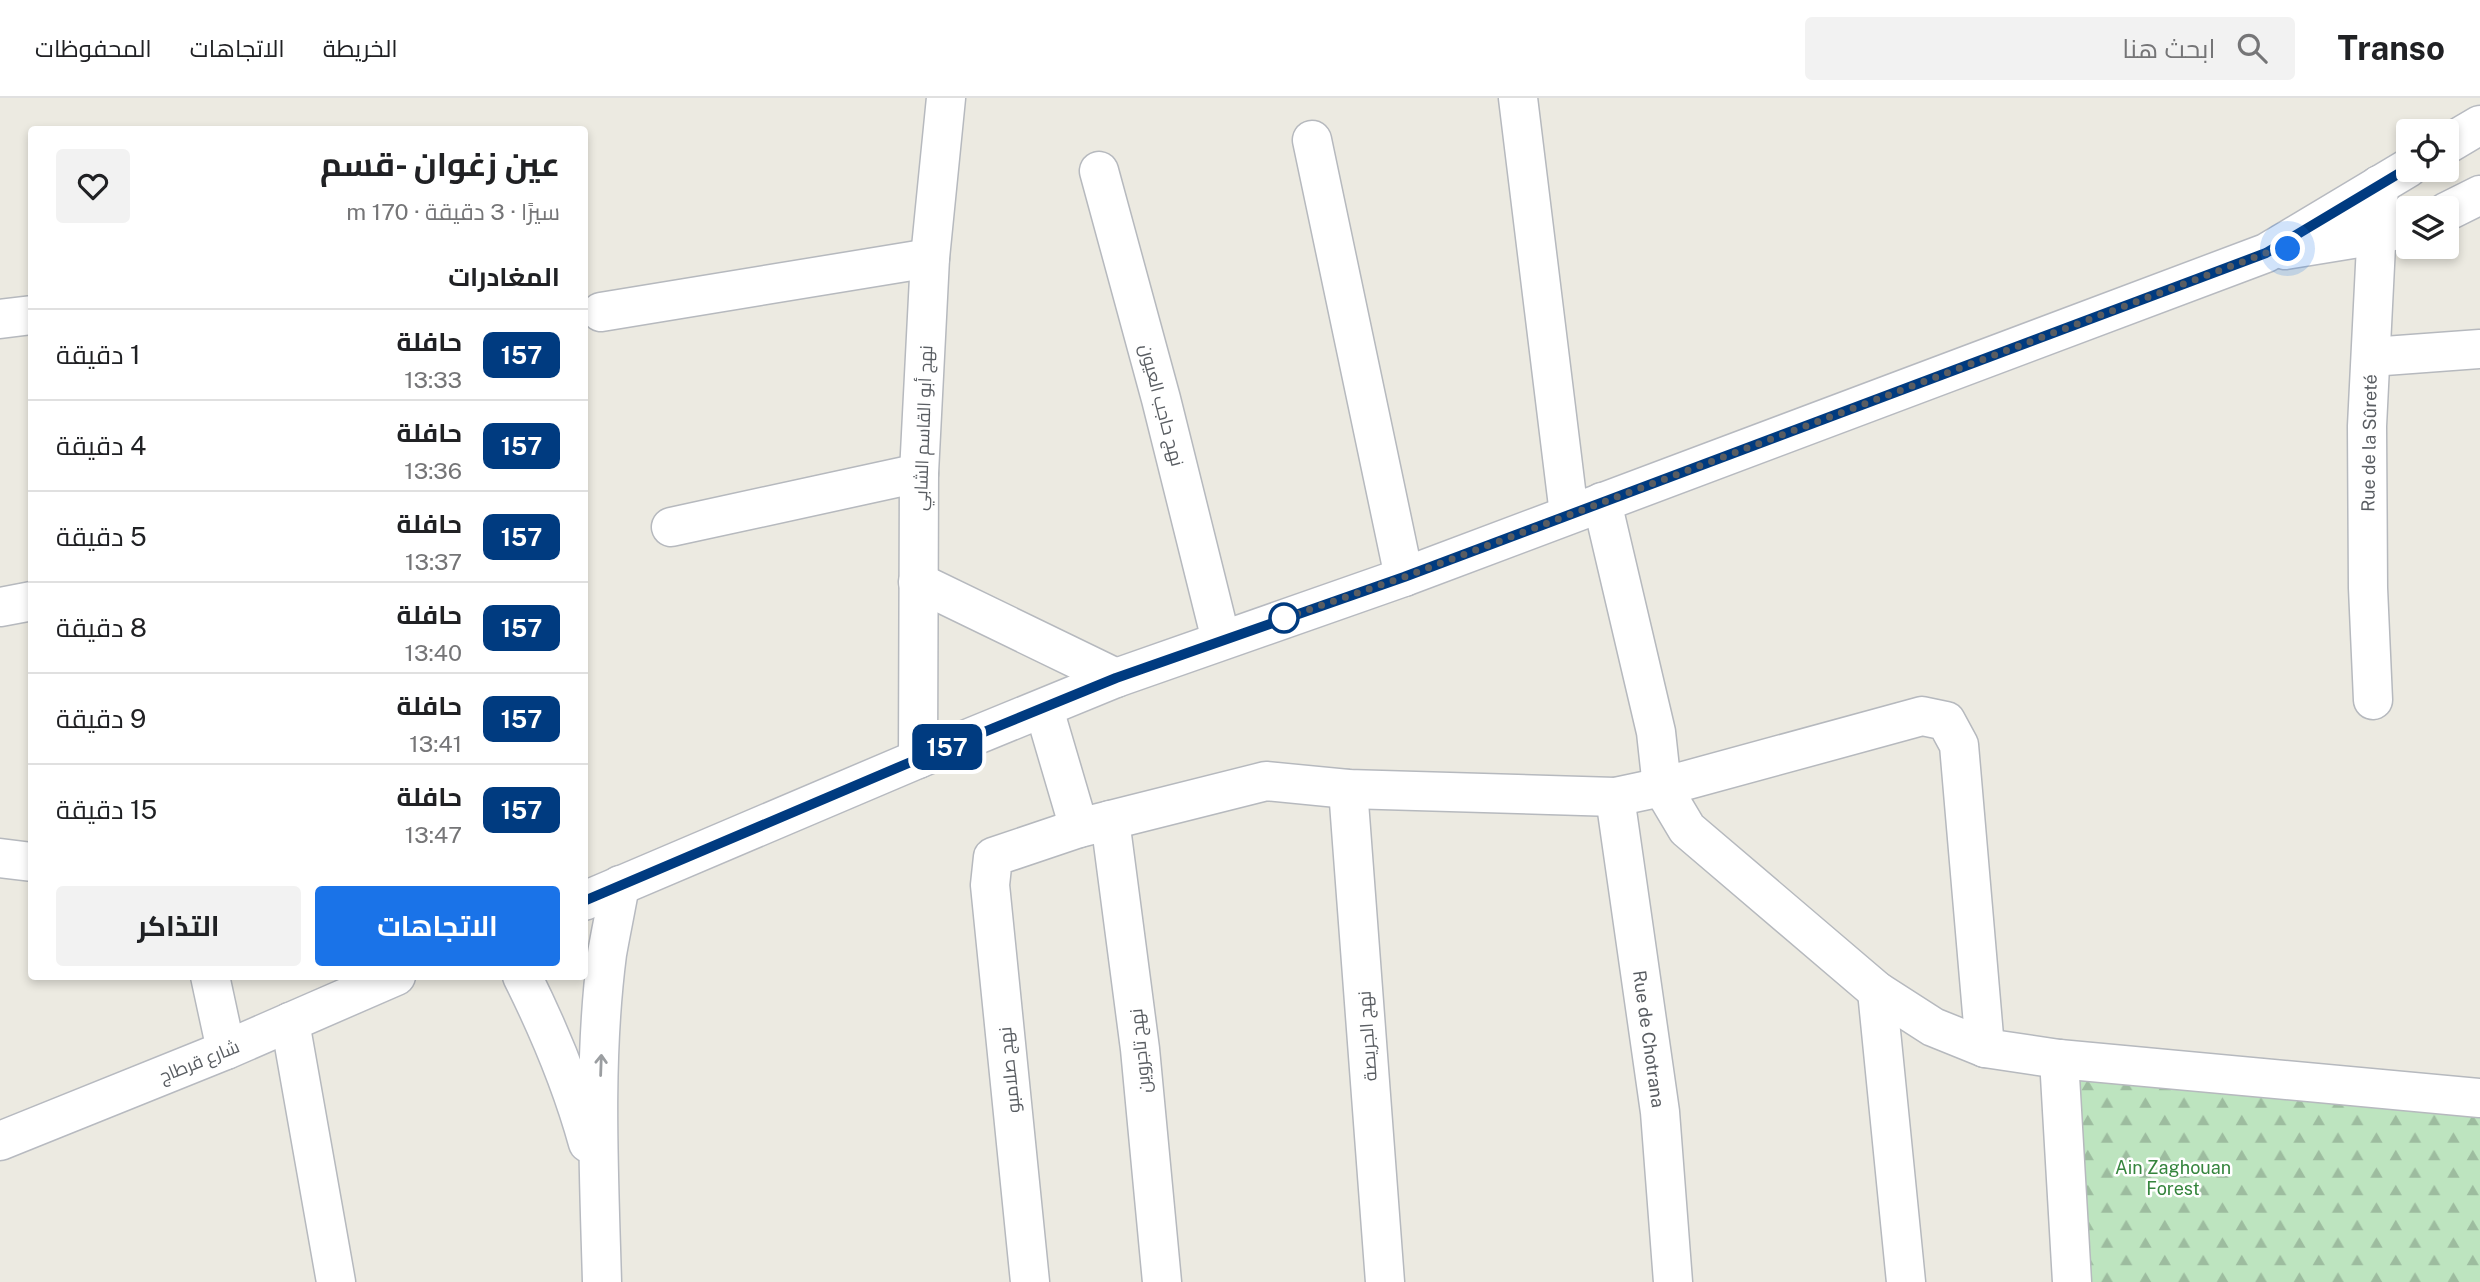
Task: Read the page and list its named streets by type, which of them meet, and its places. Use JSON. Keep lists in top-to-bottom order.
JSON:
{
  "streets": {
    "street": [
      "نهج حاجب العيون",
      "نهج أبو القاسم الشابي",
      "Rue de la Sûreté",
      "نهج الجريصة",
      "Rue de Chotrana",
      "نهج تاجروين",
      "شارع قرطاج",
      "نهج صلامبو"
    ]
  },
  "crossings": [
    ["نهج تاجروين", "نهج صلامبو"]
  ],
  "parks": ["Ain Zaghouan Forest"],
  "lines": ["bus line 157"],
  "page": {
    "header": "Transo",
    "search": "ابحث هنا",
    "nav": ["الخريطة", "الاتجاهات", "المحفوظات"],
    "on_map": "157",
    "heading": [
      ["عين زغوان -قسم", "سيرًا · 3 دقيقة · 170 m"],
      "المغادرات"
    ],
    "list": [
      {
        "mark": "157",
        "name": "حافلة",
        "note": "13:33",
        "value": "1 دقيقة"
      },
      {
        "mark": "157",
        "name": "حافلة",
        "note": "13:36",
        "value": "4 دقيقة"
      },
      {
        "mark": "157",
        "name": "حافلة",
        "note": "13:37",
        "value": "5 دقيقة"
      },
      {
        "mark": "157",
        "name": "حافلة",
        "note": "13:40",
        "value": "8 دقيقة"
      },
      {
        "mark": "157",
        "name": "حافلة",
        "note": "13:41",
        "value": "9 دقيقة"
      },
      {
        "mark": "157",
        "name": "حافلة",
        "note": "13:47",
        "value": "15 دقيقة"
      }
    ],
    "buttons": ["الاتجاهات", "التذاكر"]
  }
}
